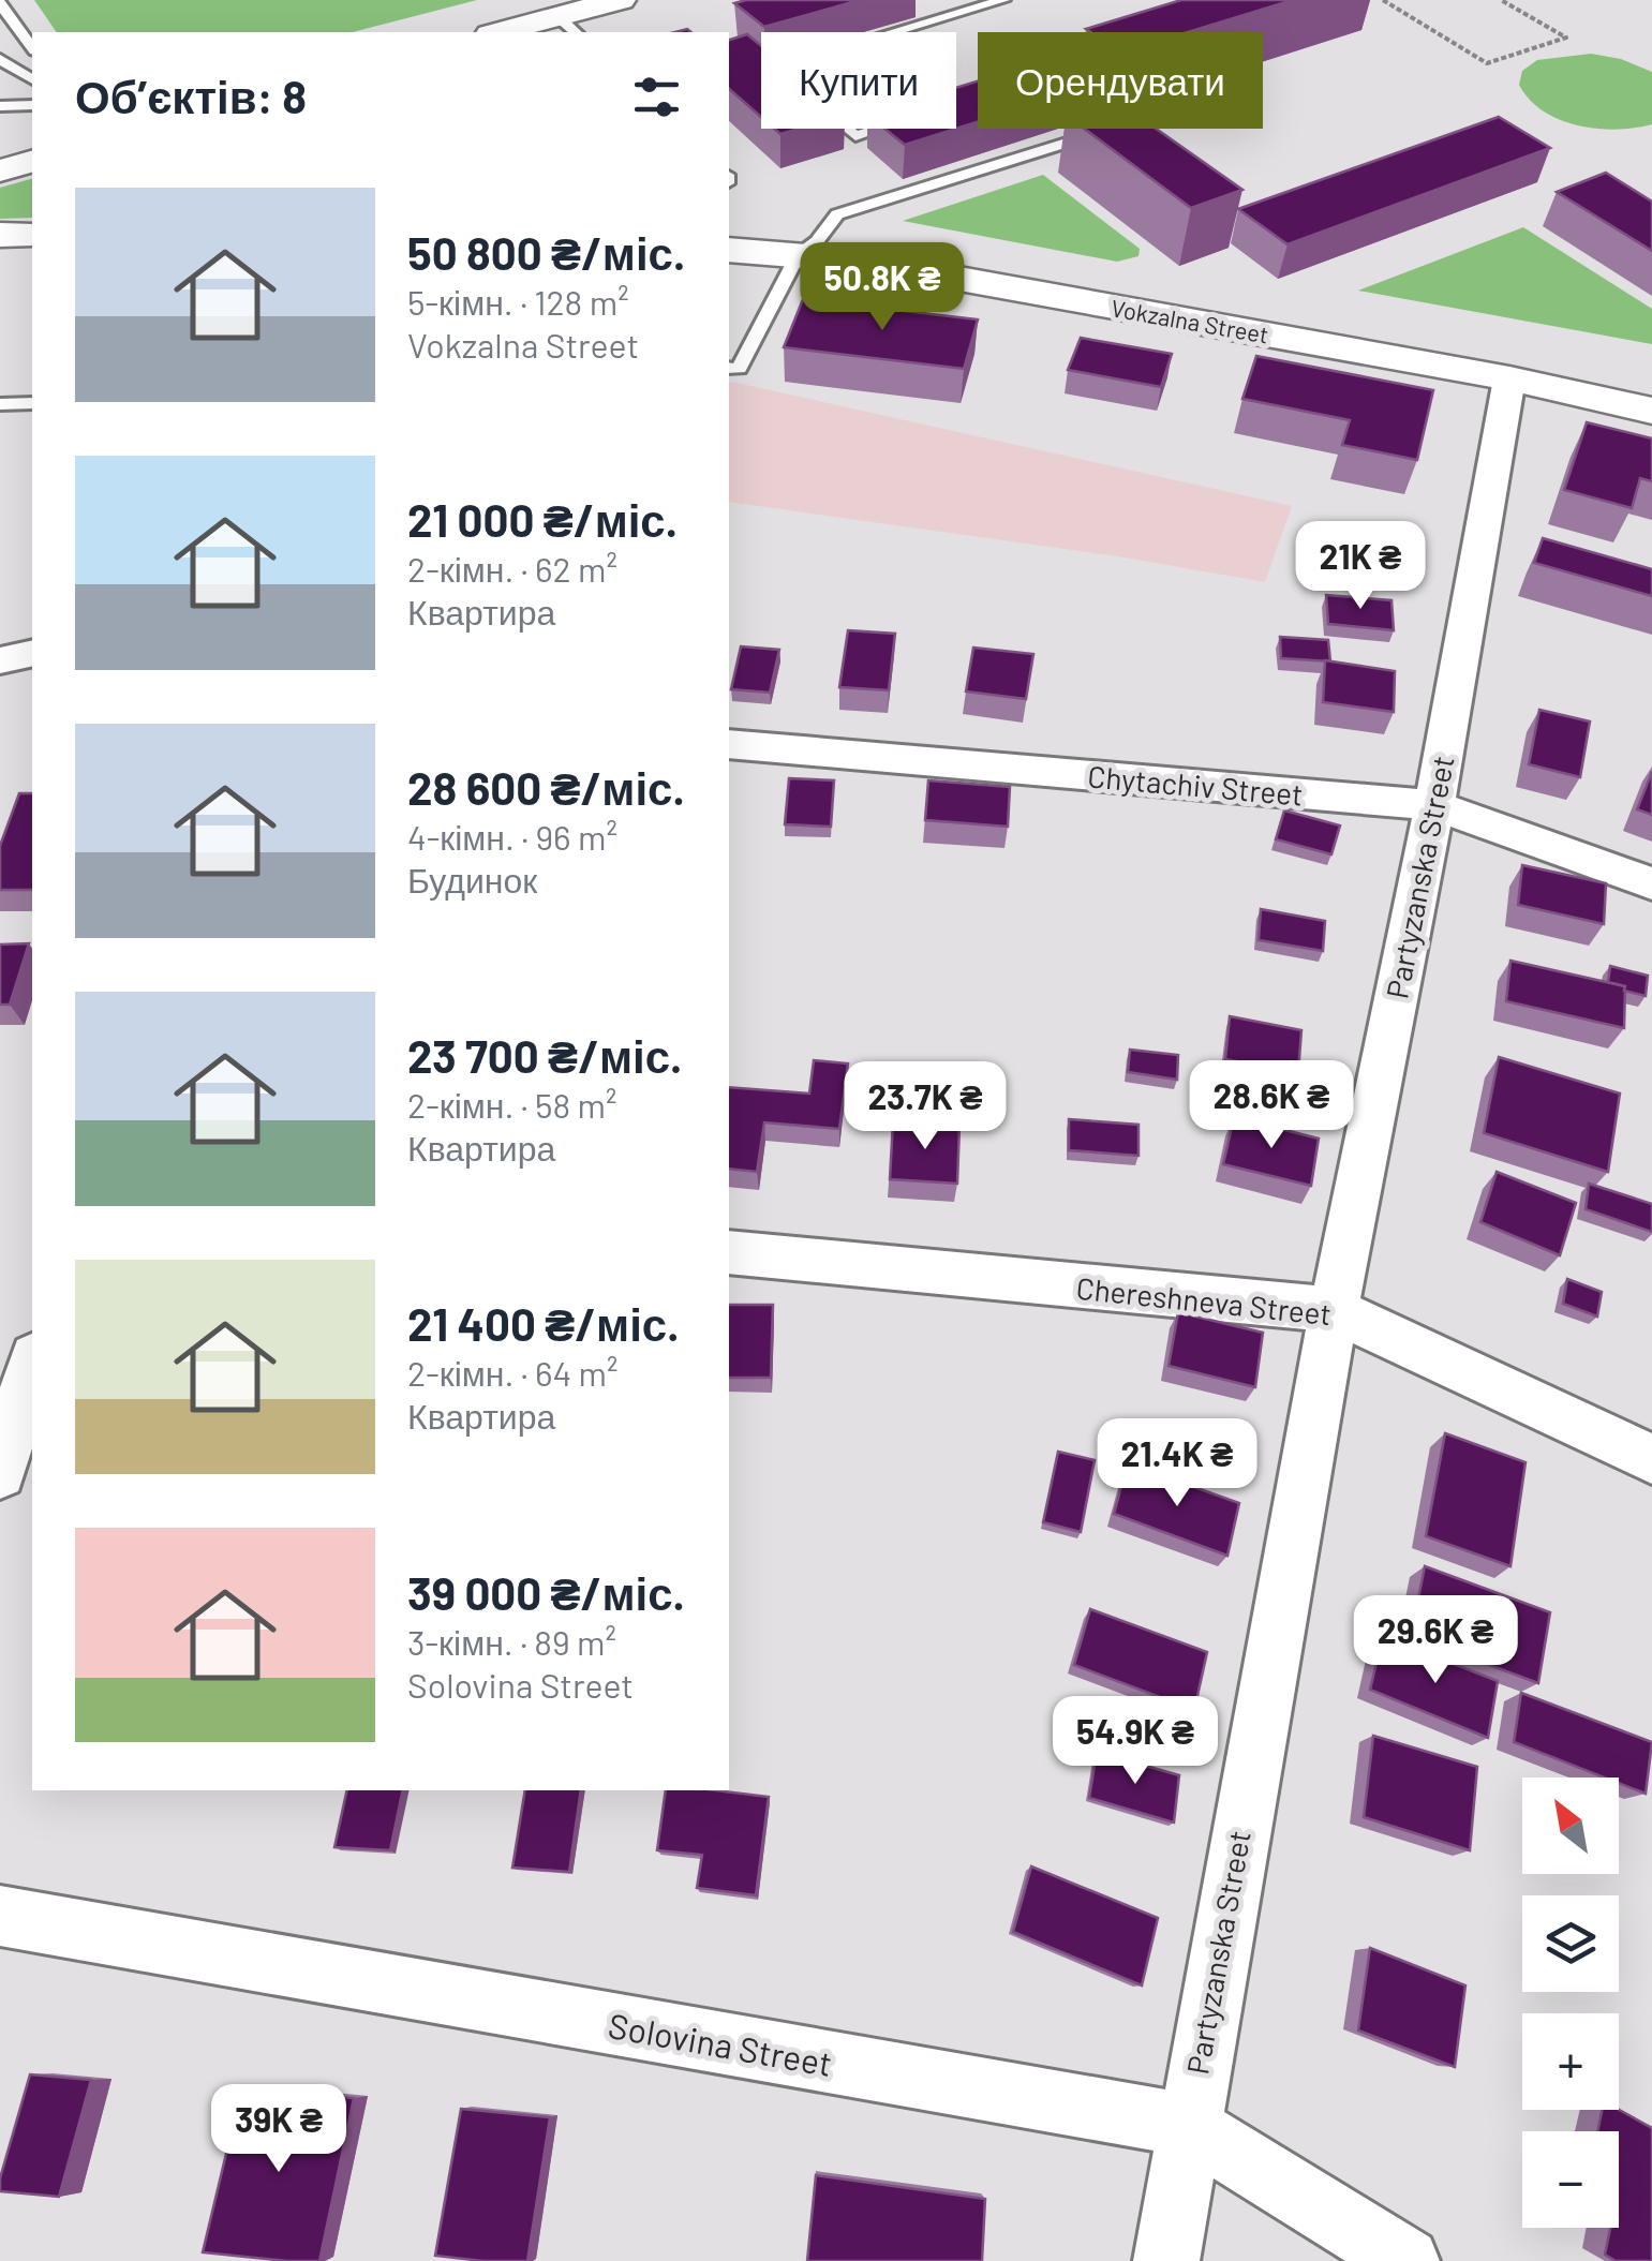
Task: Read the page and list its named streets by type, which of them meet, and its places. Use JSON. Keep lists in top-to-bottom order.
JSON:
{
  "streets": {
    "street": [
      "Vokzalna Street",
      "Chytachiv Street",
      "Partyzanska Street",
      "Chereshneva Street",
      "Solovina Street"
    ]
  },
  "crossings": [
    ["Vokzalna Street", "Partyzanska Street"],
    ["Chytachiv Street", "Partyzanska Street"],
    ["Partyzanska Street", "Chereshneva Street"],
    ["Partyzanska Street", "Solovina Street"]
  ],
  "north": "top left",
  "page": {
    "chip": ["Купити", "Орендувати"],
    "heading": "Об’єктів: 8",
    "list": [
      {
        "name": "50 800 ₴/міс.",
        "note": "5-кімн. · 128 m² · Vokzalna Street"
      },
      {
        "name": "21 000 ₴/міс.",
        "note": "2-кімн. · 62 m² · Квартира"
      },
      {
        "name": "28 600 ₴/міс.",
        "note": "4-кімн. · 96 m² · Будинок"
      },
      {
        "name": "23 700 ₴/міс.",
        "note": "2-кімн. · 58 m² · Квартира"
      },
      {
        "name": "21 400 ₴/міс.",
        "note": "2-кімн. · 64 m² · Квартира"
      },
      {
        "name": "39 000 ₴/міс.",
        "note": "3-кімн. · 89 m² · Solovina Street"
      }
    ],
    "price": [
      "50.8K ₴",
      "21K ₴",
      "28.6K ₴",
      "23.7K ₴",
      "21.4K ₴",
      "29.6K ₴",
      "54.9K ₴",
      "39K ₴"
    ],
    "map_buttons": ["+", "−"]
  }
}
